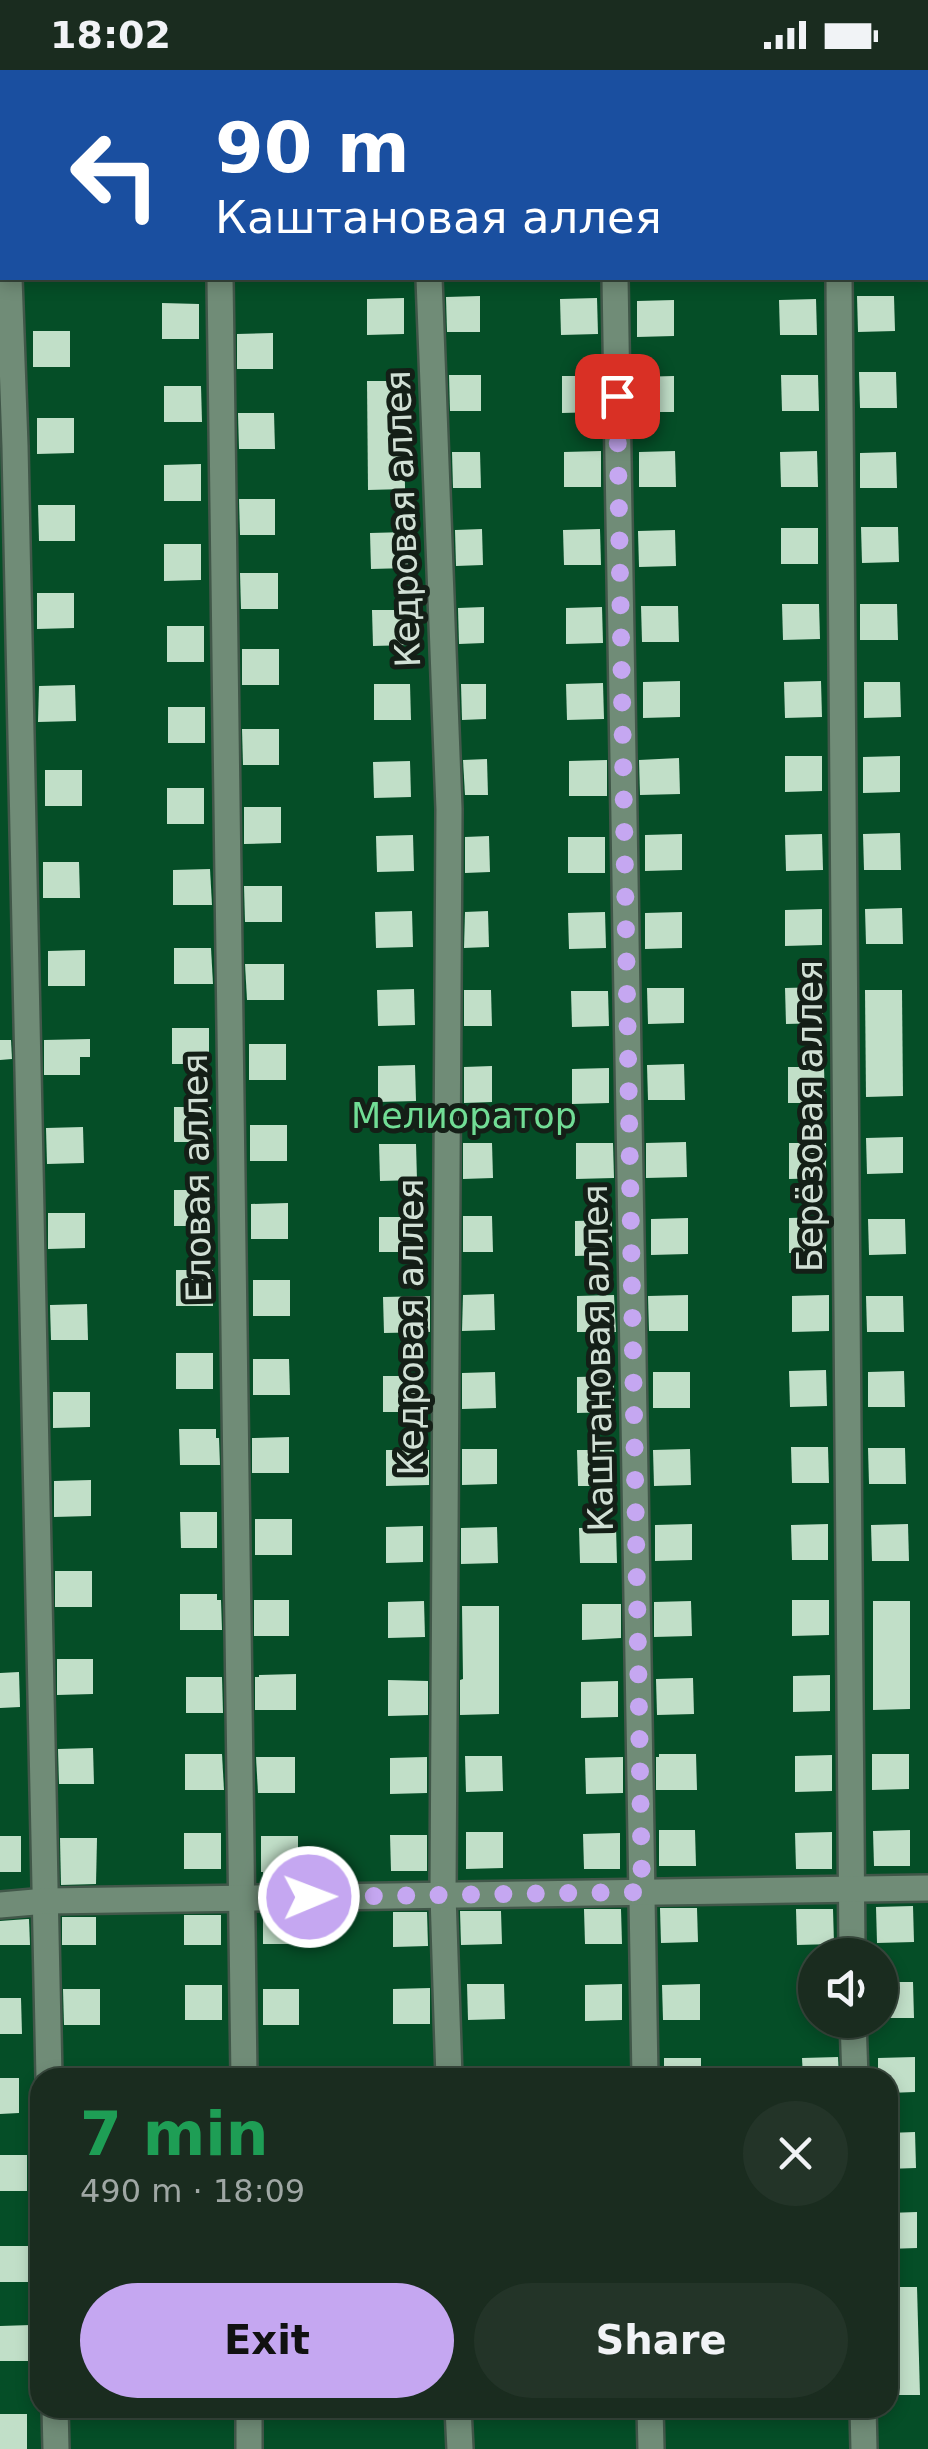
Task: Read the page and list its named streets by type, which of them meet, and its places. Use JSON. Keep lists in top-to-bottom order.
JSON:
{
  "streets": {
    "street": [
      "Кедровая аллея",
      "Берёзовая аллея",
      "Еловая аллея",
      "Каштановая аллея"
    ]
  },
  "parks": ["Мелиоратор"],
  "page": {
    "status": "18:02",
    "turn": ["90 m", "Каштановая аллея"],
    "heading": ["7 min", "490 m · 18:09"],
    "buttons": ["Exit", "Share"]
  }
}
